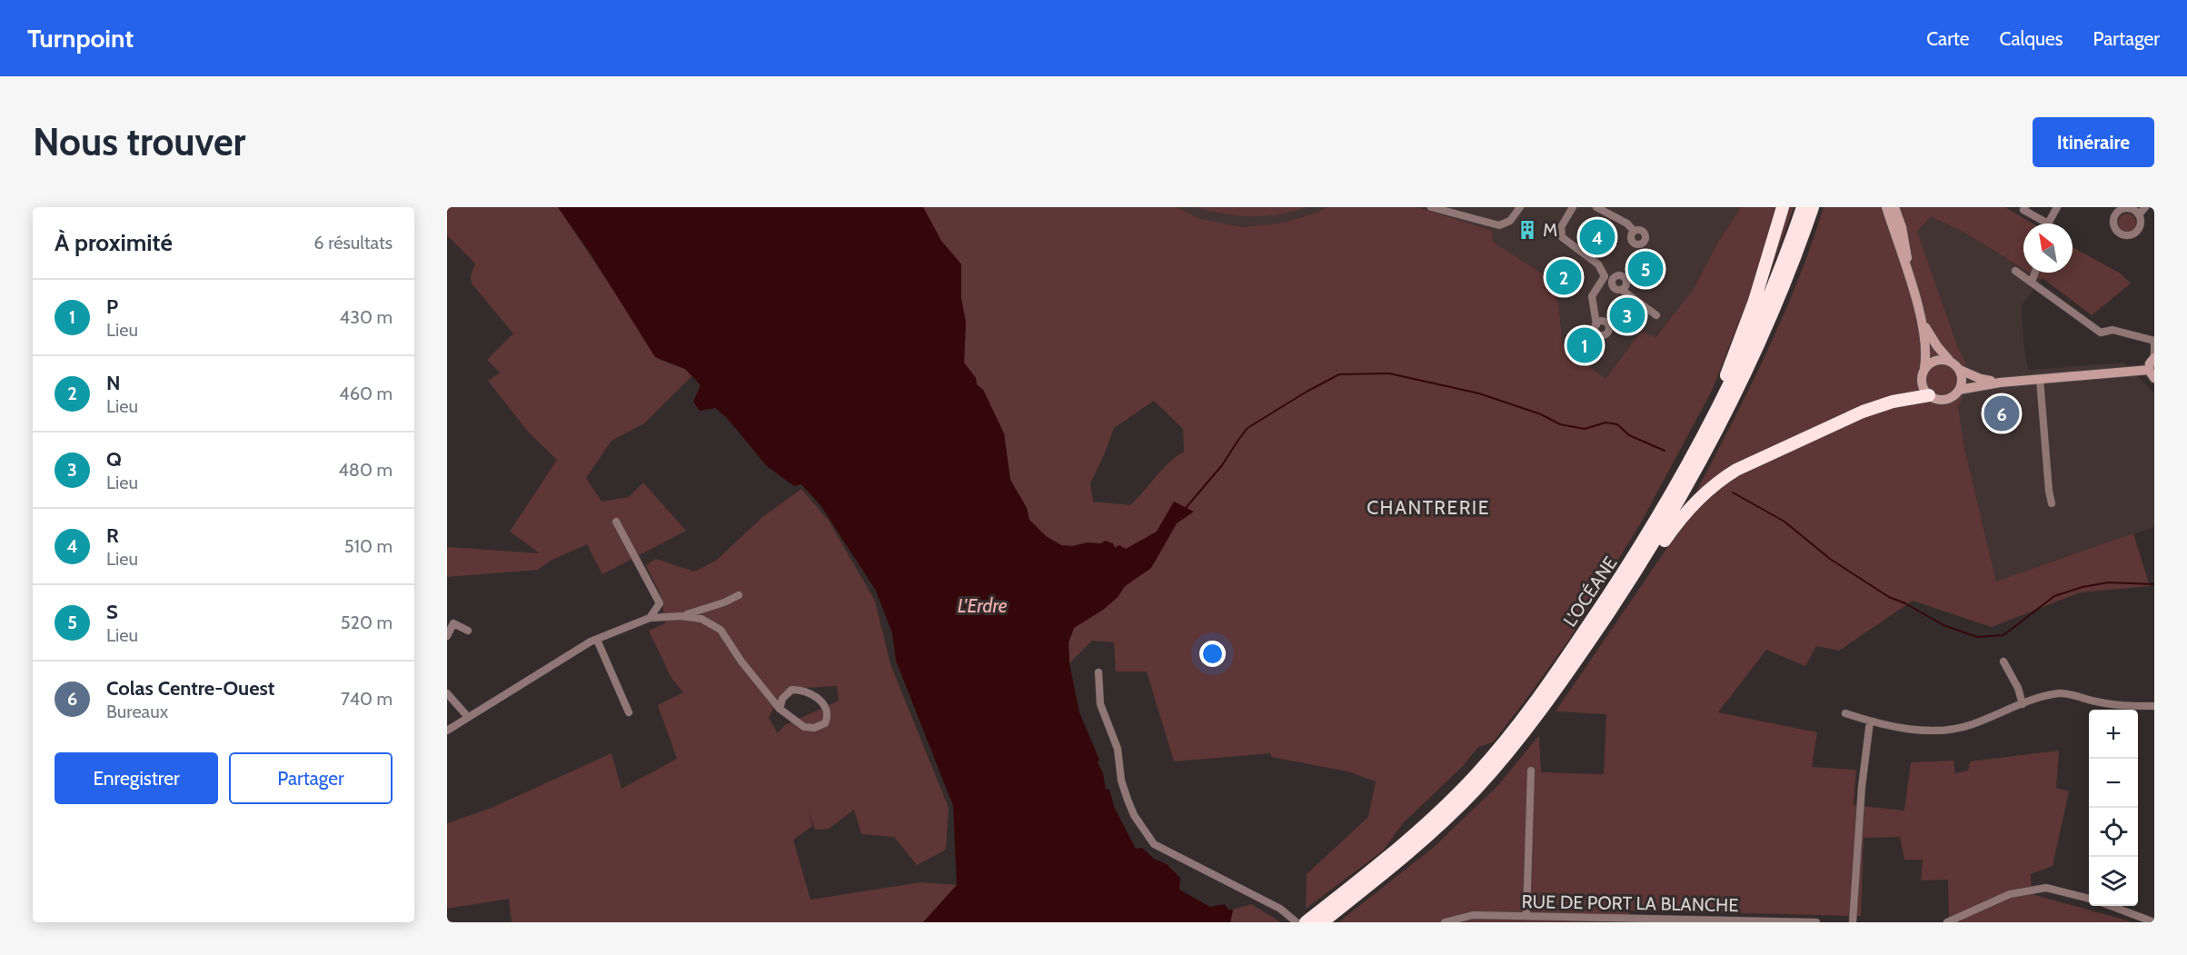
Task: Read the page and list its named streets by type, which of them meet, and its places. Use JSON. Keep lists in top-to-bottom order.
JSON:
{
  "streets": {
    "highway": ["L’OCÉANE"],
    "street": ["RUE DE PORT LA BLANCHE"]
  },
  "districts": ["CHANTRERIE"],
  "water": ["L'Erdre"],
  "places": {
    "building": ["M"]
  },
  "north": "top left",
  "page": {
    "header": "Turnpoint",
    "nav": ["Carte", "Calques", "Partager"],
    "buttons": [
      "Itinéraire",
      ["Enregistrer", "Partager"]
    ],
    "title": "Nous trouver",
    "heading": ["À proximité", "6 résultats"],
    "pins": [
      "4",
      "5",
      "2",
      "3",
      "1",
      "6"
    ],
    "list": [
      {
        "mark": "1",
        "name": "P",
        "note": "Lieu",
        "value": "430 m"
      },
      {
        "mark": "2",
        "name": "N",
        "note": "Lieu",
        "value": "460 m"
      },
      {
        "mark": "3",
        "name": "Q",
        "note": "Lieu",
        "value": "480 m"
      },
      {
        "mark": "4",
        "name": "R",
        "note": "Lieu",
        "value": "510 m"
      },
      {
        "mark": "5",
        "name": "S",
        "note": "Lieu",
        "value": "520 m"
      },
      {
        "mark": "6",
        "name": "Colas Centre-Ouest",
        "note": "Bureaux",
        "value": "740 m"
      }
    ],
    "map_buttons": ["+", "−"]
  }
}
